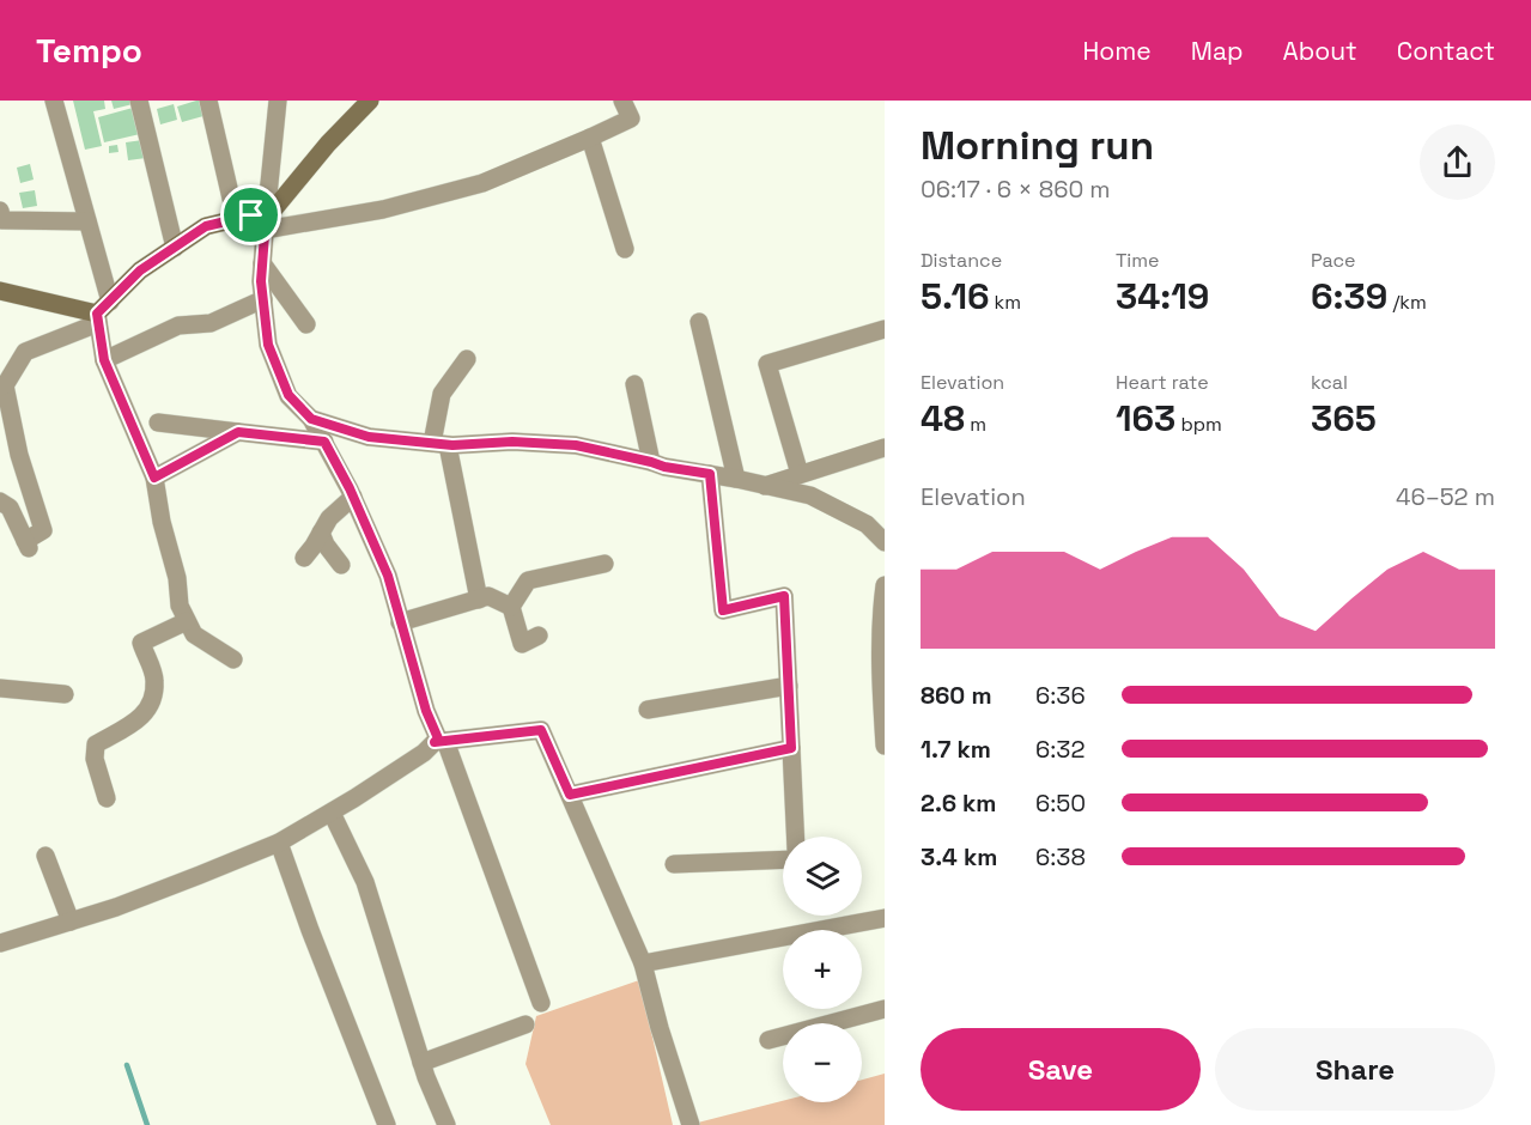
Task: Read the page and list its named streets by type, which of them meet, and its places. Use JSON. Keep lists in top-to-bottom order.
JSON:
{
  "page": {
    "header": "Tempo",
    "nav": [
      "Home",
      "Map",
      "About",
      "Contact"
    ],
    "heading": ["Morning run", "06:17 · 6 × 860 m"],
    "stats": [
      ["Distance", "5.16 km"],
      ["Time", "34:19"],
      ["Pace", "6:39 /km"],
      ["Elevation", "48 m"],
      ["Heart rate", "163 bpm"],
      ["kcal", "365"]
    ],
    "chart": ["Elevation", "46–52 m"],
    "list": [
      {
        "name": "860 m",
        "note": "6:36"
      },
      {
        "name": "1.7 km",
        "note": "6:32"
      },
      {
        "name": "2.6 km",
        "note": "6:50"
      },
      {
        "name": "3.4 km",
        "note": "6:38"
      }
    ],
    "map_buttons": ["+", "−"],
    "buttons": ["Save", "Share"]
  }
}
